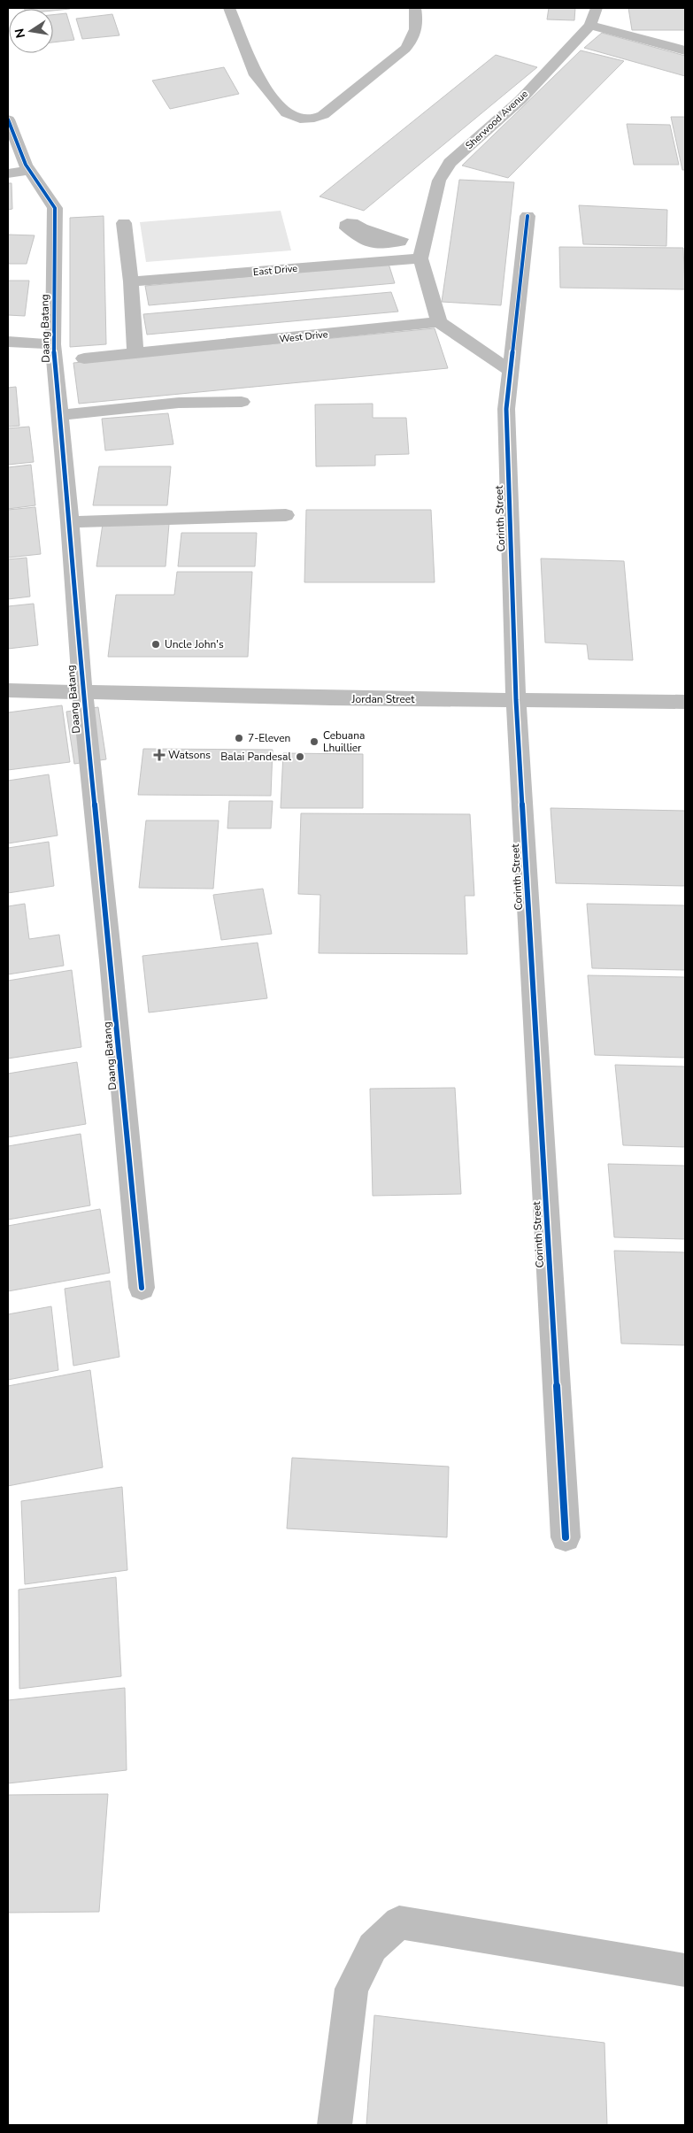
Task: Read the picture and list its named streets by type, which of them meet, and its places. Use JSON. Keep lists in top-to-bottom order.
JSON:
{
  "streets": {
    "street": [
      "Sherwood Avenue",
      "East Drive",
      "Daang Batang",
      "West Drive",
      "Corinth Street",
      "Jordan Street"
    ]
  },
  "crossings": [
    ["Sherwood Avenue", "East Drive"],
    ["Daang Batang", "Jordan Street"],
    ["Corinth Street", "Jordan Street"]
  ],
  "places": {
    "other": [
      "Uncle John's",
      "7-Eleven",
      "Cebuana Lhuillier",
      "Balai Pandesal"
    ],
    "health": ["Watsons"]
  },
  "north": "left"
}
